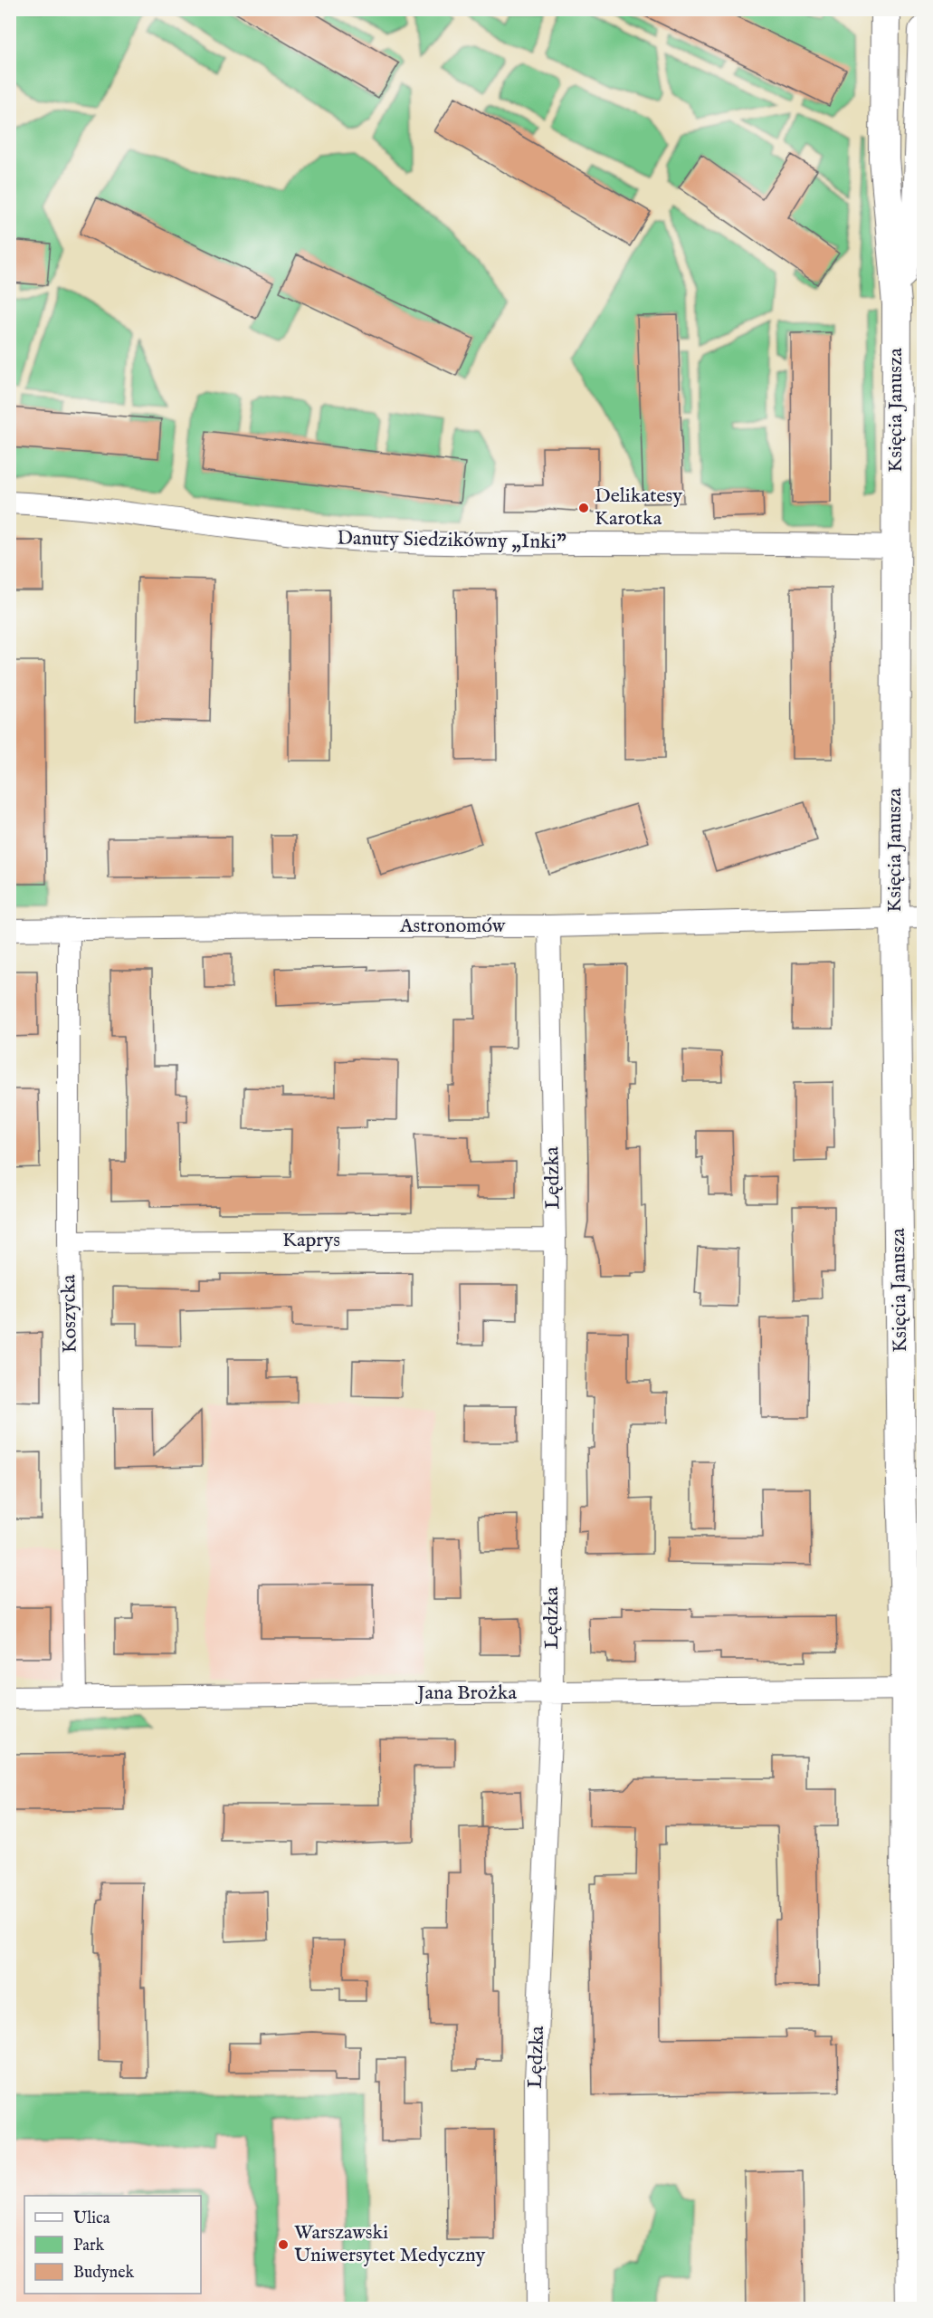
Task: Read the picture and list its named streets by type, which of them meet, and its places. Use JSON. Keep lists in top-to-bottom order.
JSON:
{
  "streets": {
    "street": [
      "Księcia Janusza",
      "Danuty Siedzikówny „Inki”",
      "Astronomów",
      "Lędzka",
      "Kaprys",
      "Koszycka",
      "Jana Brożka"
    ]
  },
  "crossings": [
    ["Księcia Janusza", "Danuty Siedzikówny „Inki”"],
    ["Księcia Janusza", "Astronomów"],
    ["Księcia Janusza", "Jana Brożka"],
    ["Astronomów", "Lędzka"],
    ["Astronomów", "Koszycka"],
    ["Lędzka", "Kaprys"],
    ["Lędzka", "Jana Brożka"],
    ["Kaprys", "Koszycka"],
    ["Koszycka", "Jana Brożka"]
  ],
  "places": ["Delikatesy Karotka", "Warszawski Uniwersytet Medyczny"],
  "legend": ["Ulica", "Park", "Budynek"]
}
